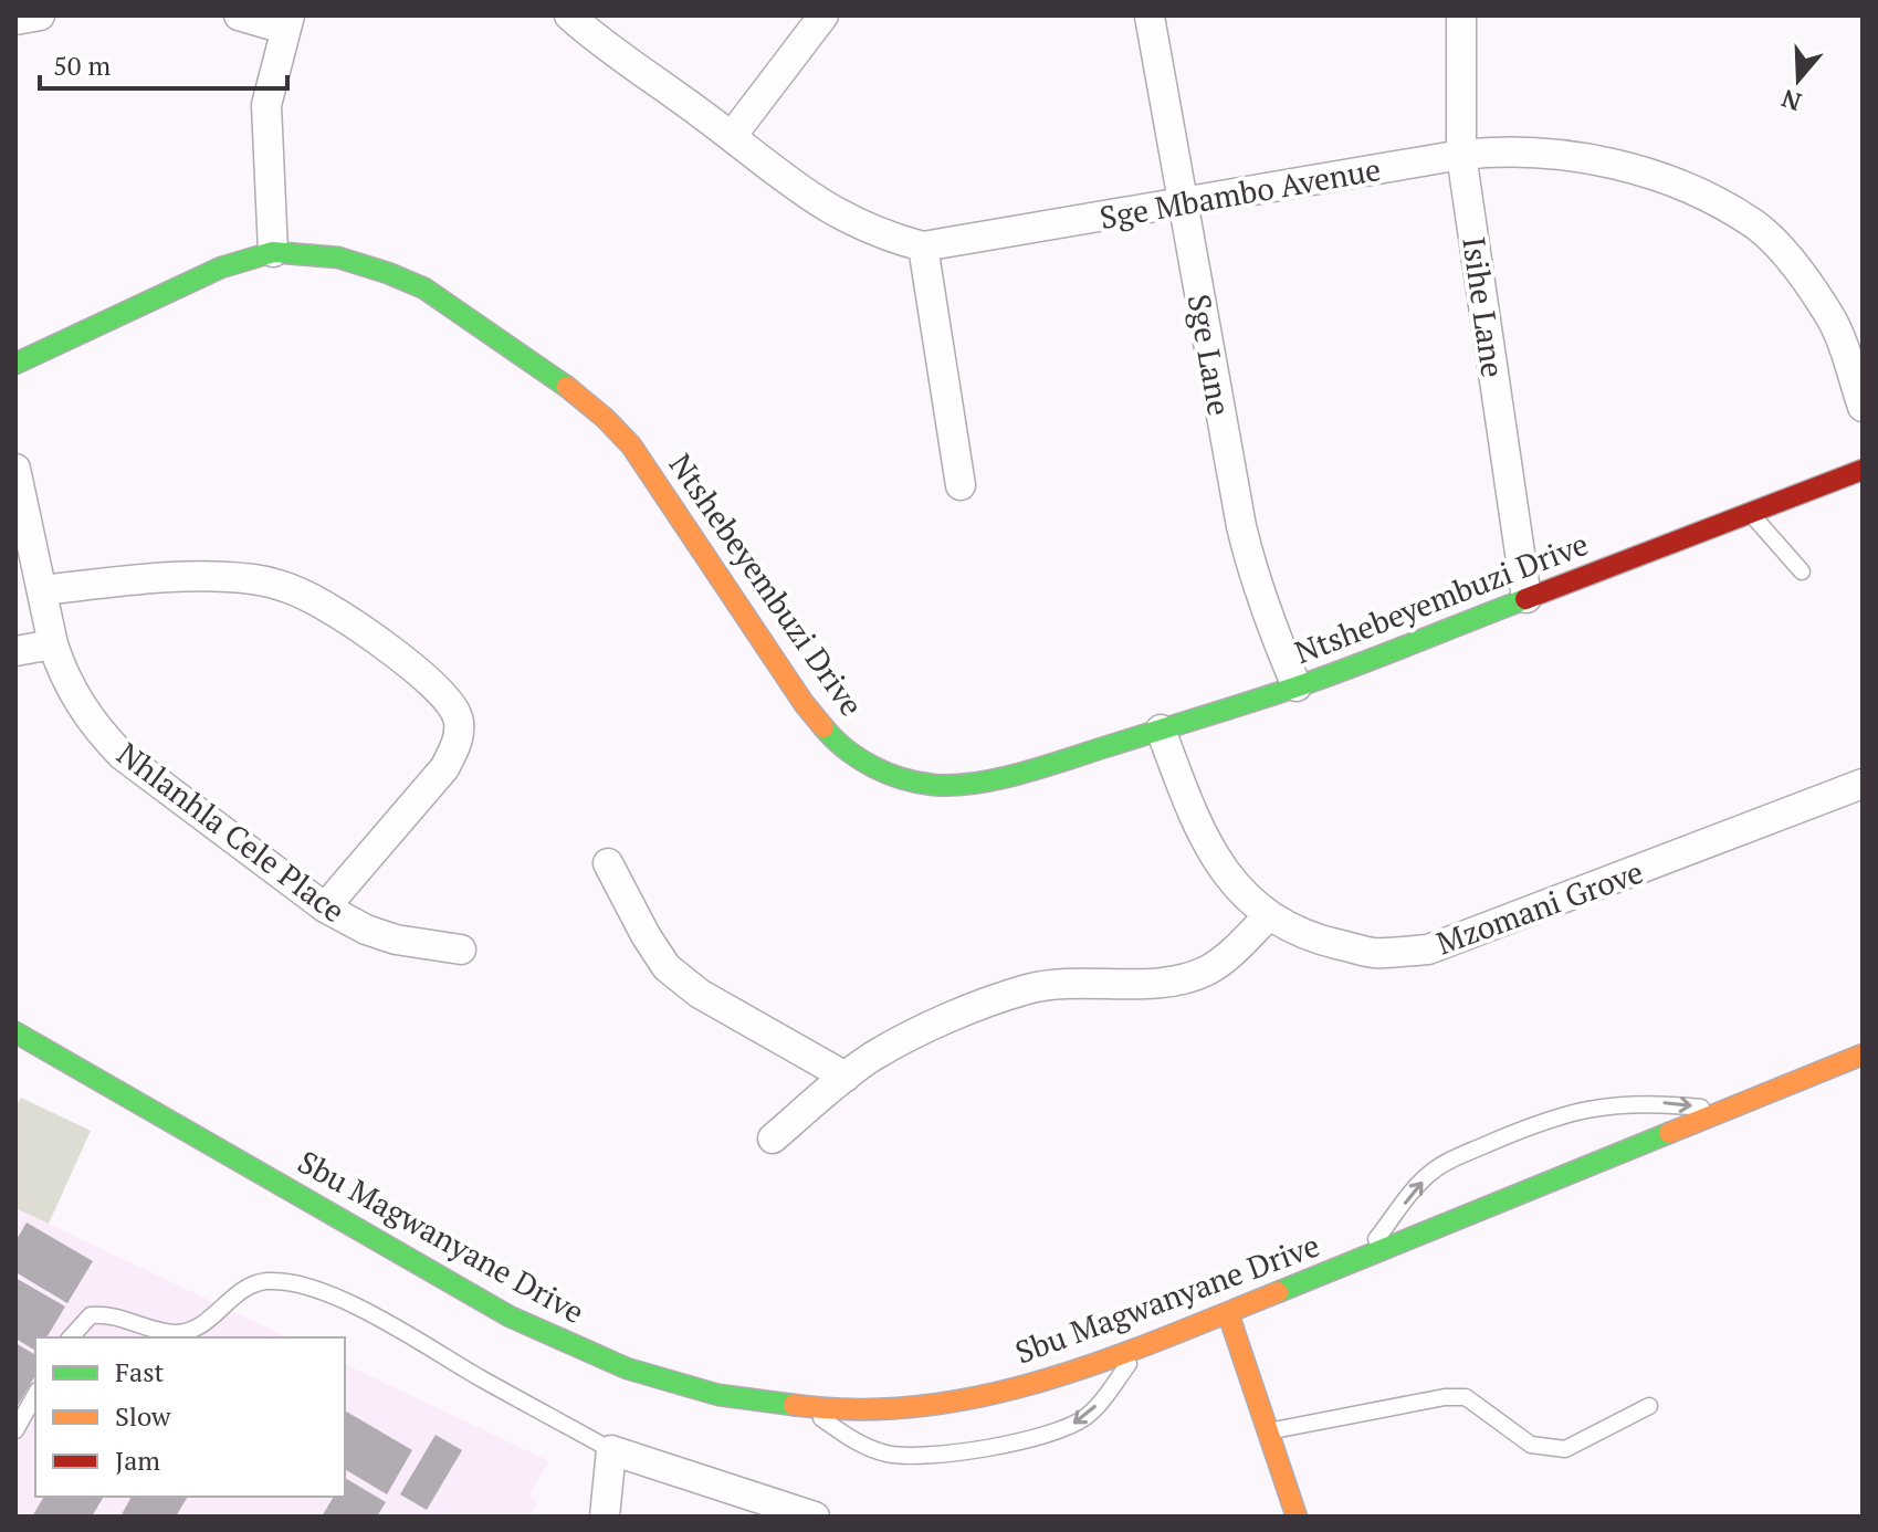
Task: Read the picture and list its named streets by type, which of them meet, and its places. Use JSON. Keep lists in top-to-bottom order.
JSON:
{
  "streets": {
    "street": [
      "Sge Mbambo Avenue",
      "Isihe Lane",
      "Sge Lane",
      "Ntshebeyembuzi Drive",
      "Nhlanhla Cele Place",
      "Mzomani Grove",
      "Sbu Magwanyane Drive"
    ]
  },
  "crossings": [
    ["Sge Mbambo Avenue", "Isihe Lane"],
    ["Sge Mbambo Avenue", "Sge Lane"],
    ["Isihe Lane", "Ntshebeyembuzi Drive"],
    ["Sge Lane", "Ntshebeyembuzi Drive"],
    ["Ntshebeyembuzi Drive", "Mzomani Grove"]
  ],
  "legend": ["Fast", "Slow", "Jam"],
  "scale_bar": "50 m",
  "north": "bottom"
}
